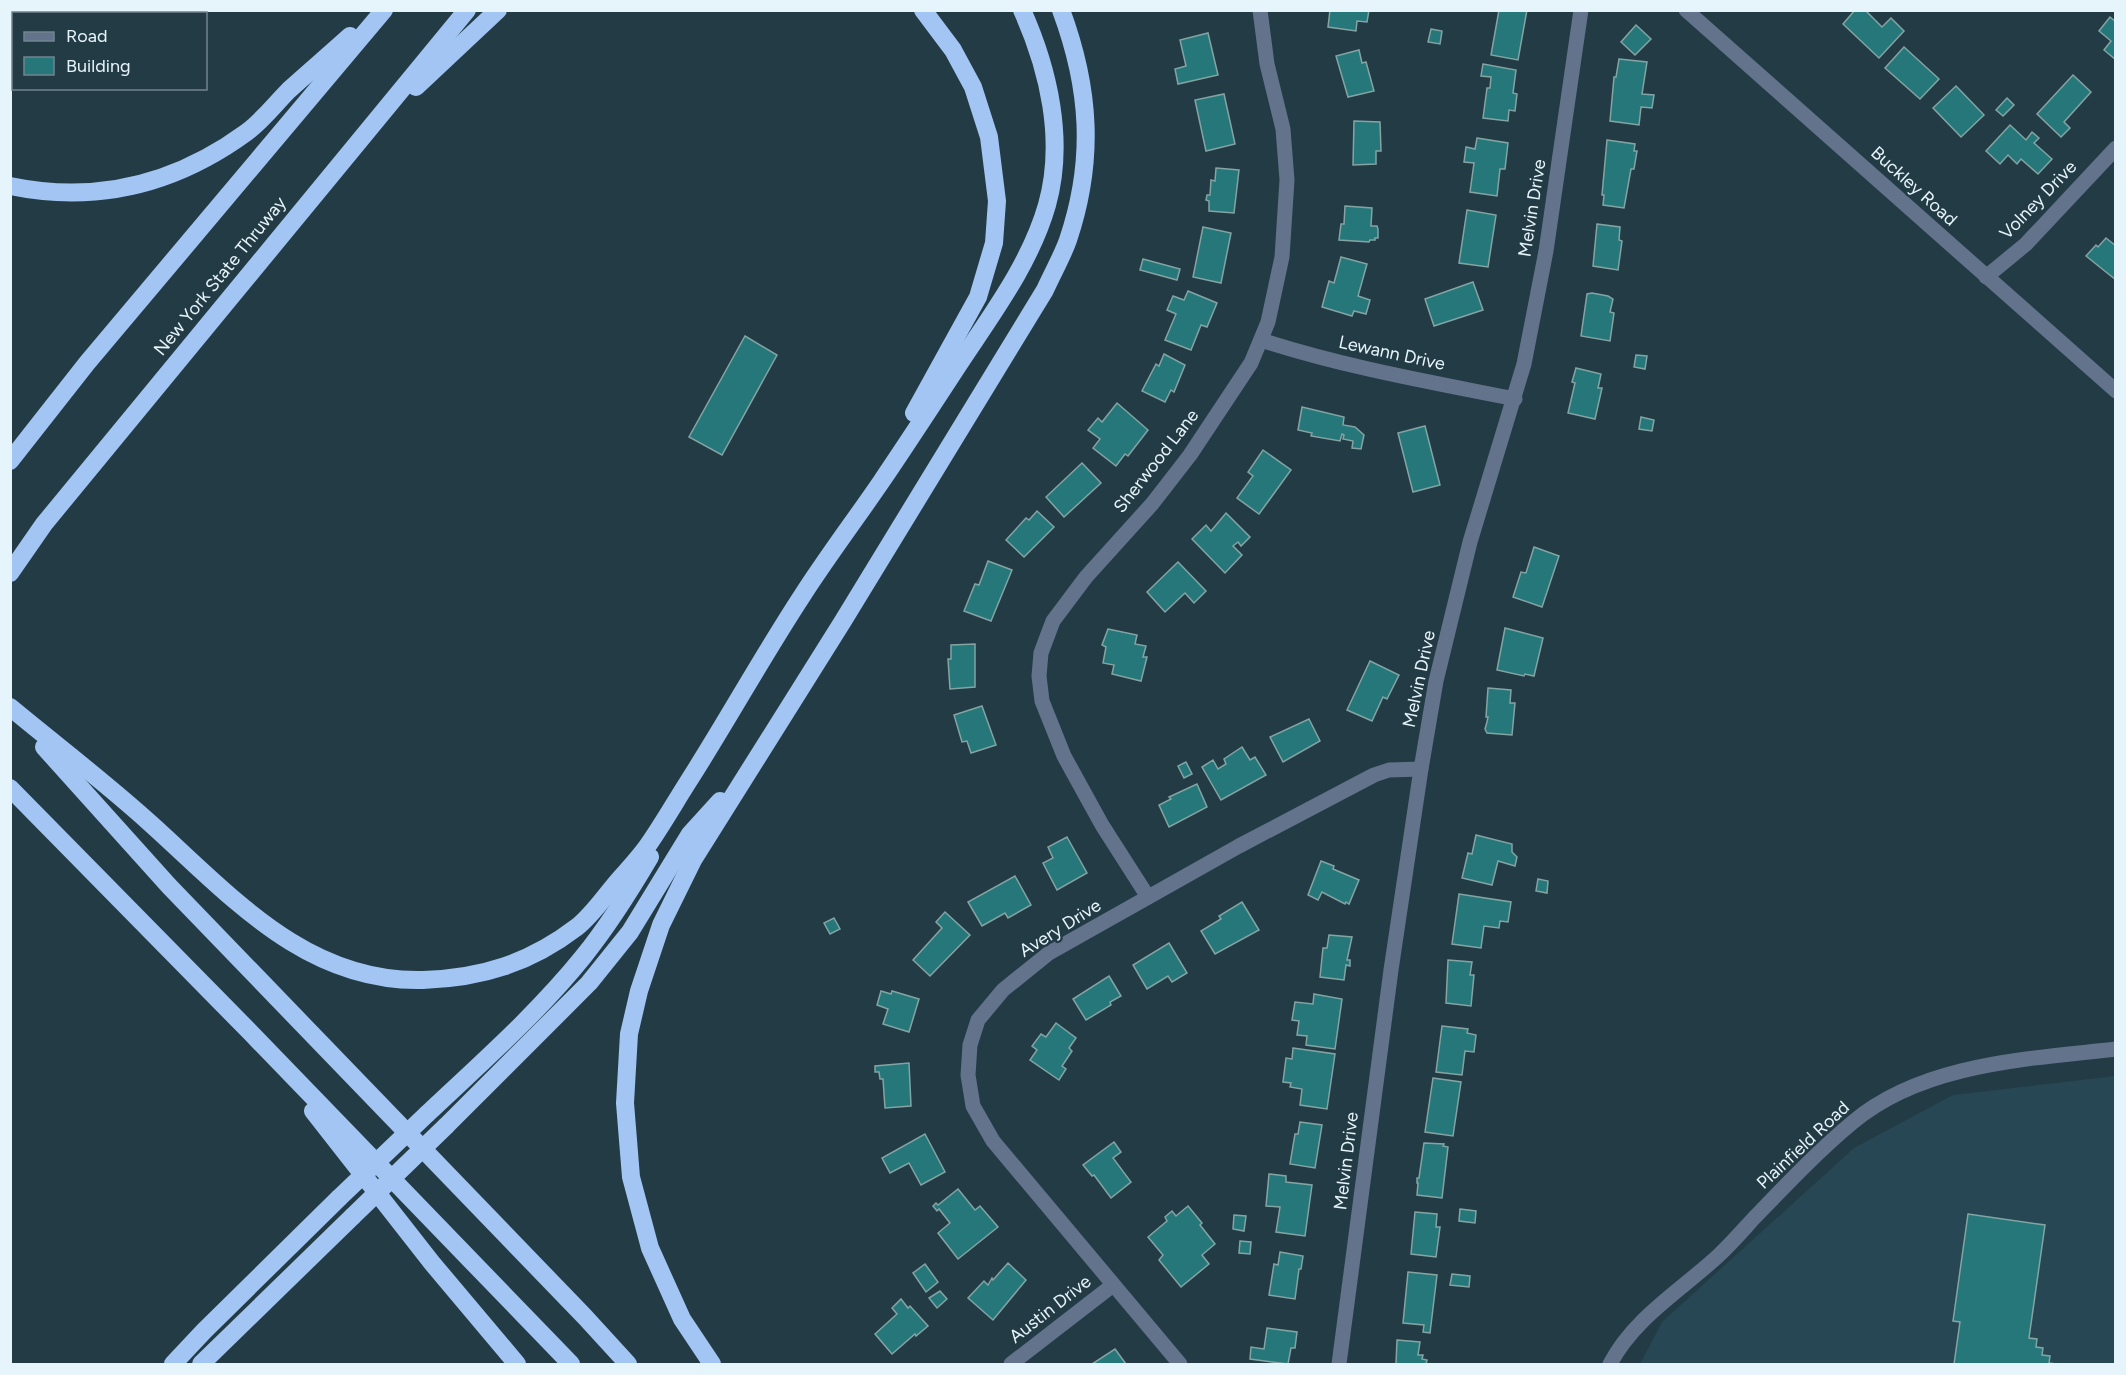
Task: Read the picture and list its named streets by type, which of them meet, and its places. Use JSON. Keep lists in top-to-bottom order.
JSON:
{
  "streets": {
    "highway": ["New York State Thruway"],
    "street": [
      "Buckley Road",
      "Volney Drive",
      "Melvin Drive",
      "Lewann Drive",
      "Sherwood Lane",
      "Avery Drive",
      "Plainfield Road",
      "Austin Drive"
    ]
  },
  "crossings": [
    ["Buckley Road", "Volney Drive"],
    ["Melvin Drive", "Lewann Drive"],
    ["Melvin Drive", "Avery Drive"],
    ["Lewann Drive", "Sherwood Lane"],
    ["Sherwood Lane", "Avery Drive"],
    ["Avery Drive", "Austin Drive"]
  ],
  "legend": ["Road", "Building"]
}
